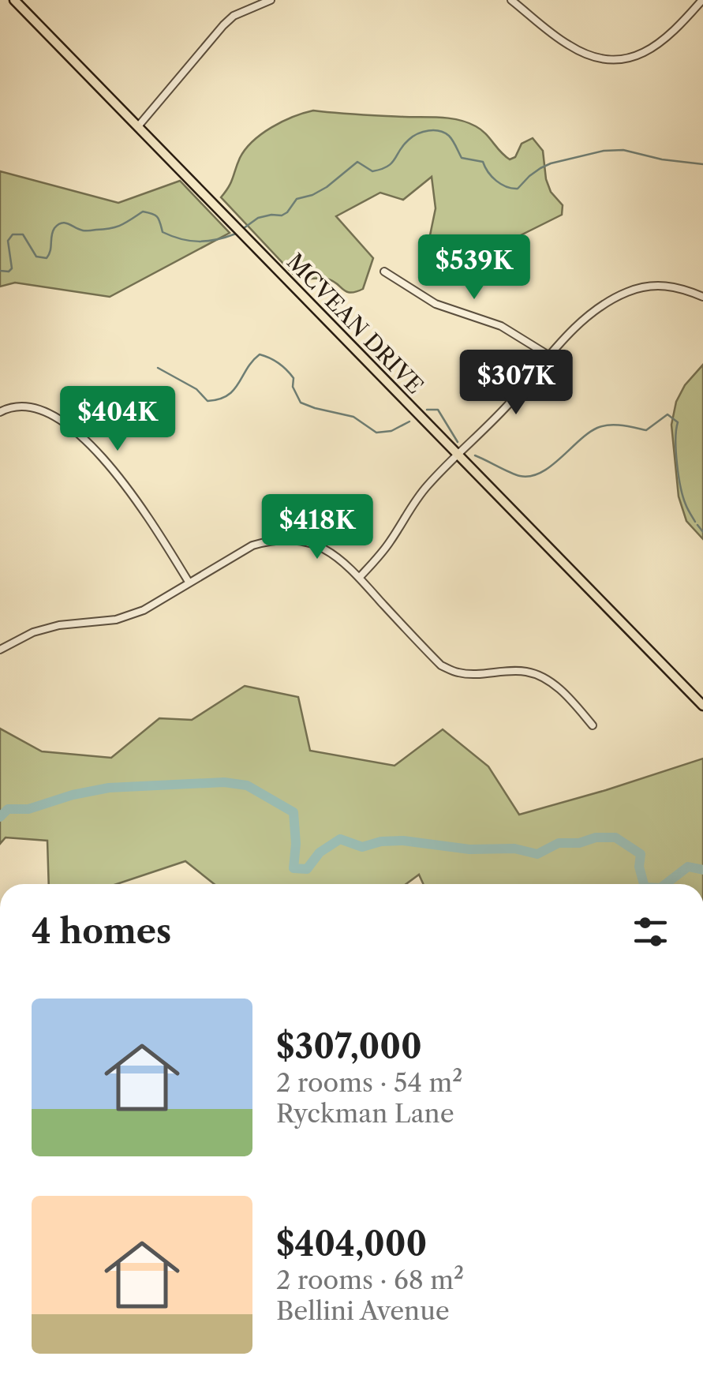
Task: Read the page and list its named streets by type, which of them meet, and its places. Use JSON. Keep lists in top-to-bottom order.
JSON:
{
  "streets": {
    "main road": ["MCVEAN DRIVE"]
  },
  "page": {
    "price": [
      "$539K",
      "$307K",
      "$404K",
      "$418K"
    ],
    "heading": "4 homes",
    "list": [
      {
        "name": "$307,000",
        "note": "2 rooms · 54 m² · Ryckman Lane"
      },
      {
        "name": "$404,000",
        "note": "2 rooms · 68 m² · Bellini Avenue"
      }
    ]
  }
}
